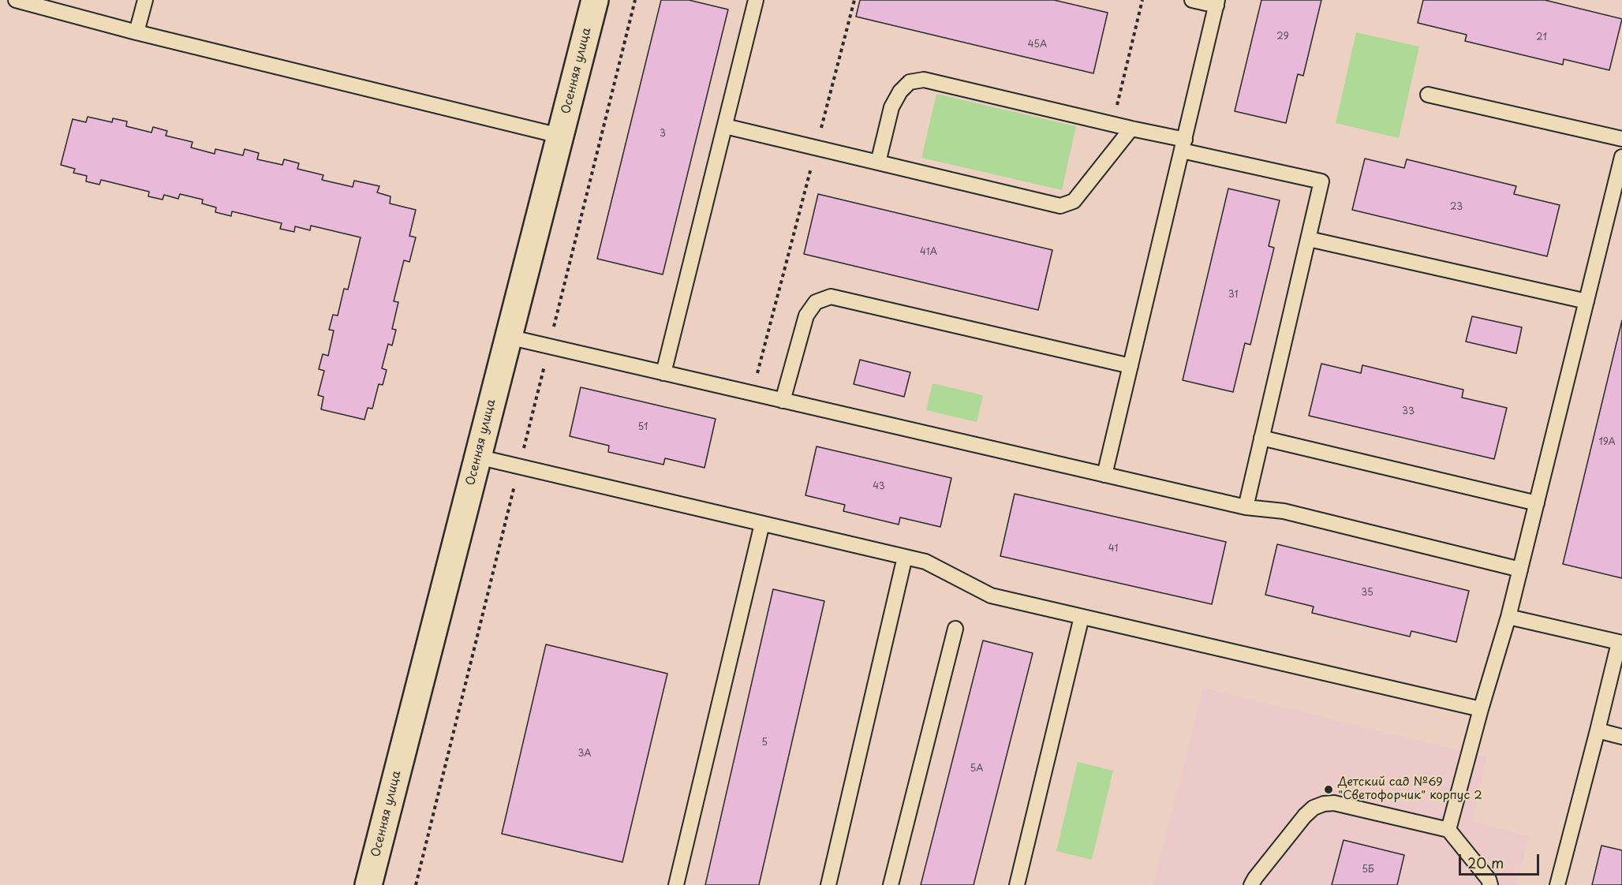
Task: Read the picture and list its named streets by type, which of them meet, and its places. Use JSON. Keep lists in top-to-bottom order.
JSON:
{
  "streets": {
    "street": ["Осенняя улица"]
  },
  "places": ["Детский сад №69 \"Светофорчик\" корпус 2"],
  "house_numbers": [
    "29",
    "21",
    "45А",
    "3",
    "23",
    "41А",
    "31",
    "33",
    "51",
    "19А",
    "43",
    "41",
    "35",
    "5",
    "3А",
    "5А",
    "5Б"
  ],
  "scale_bar": "20 m"
}
